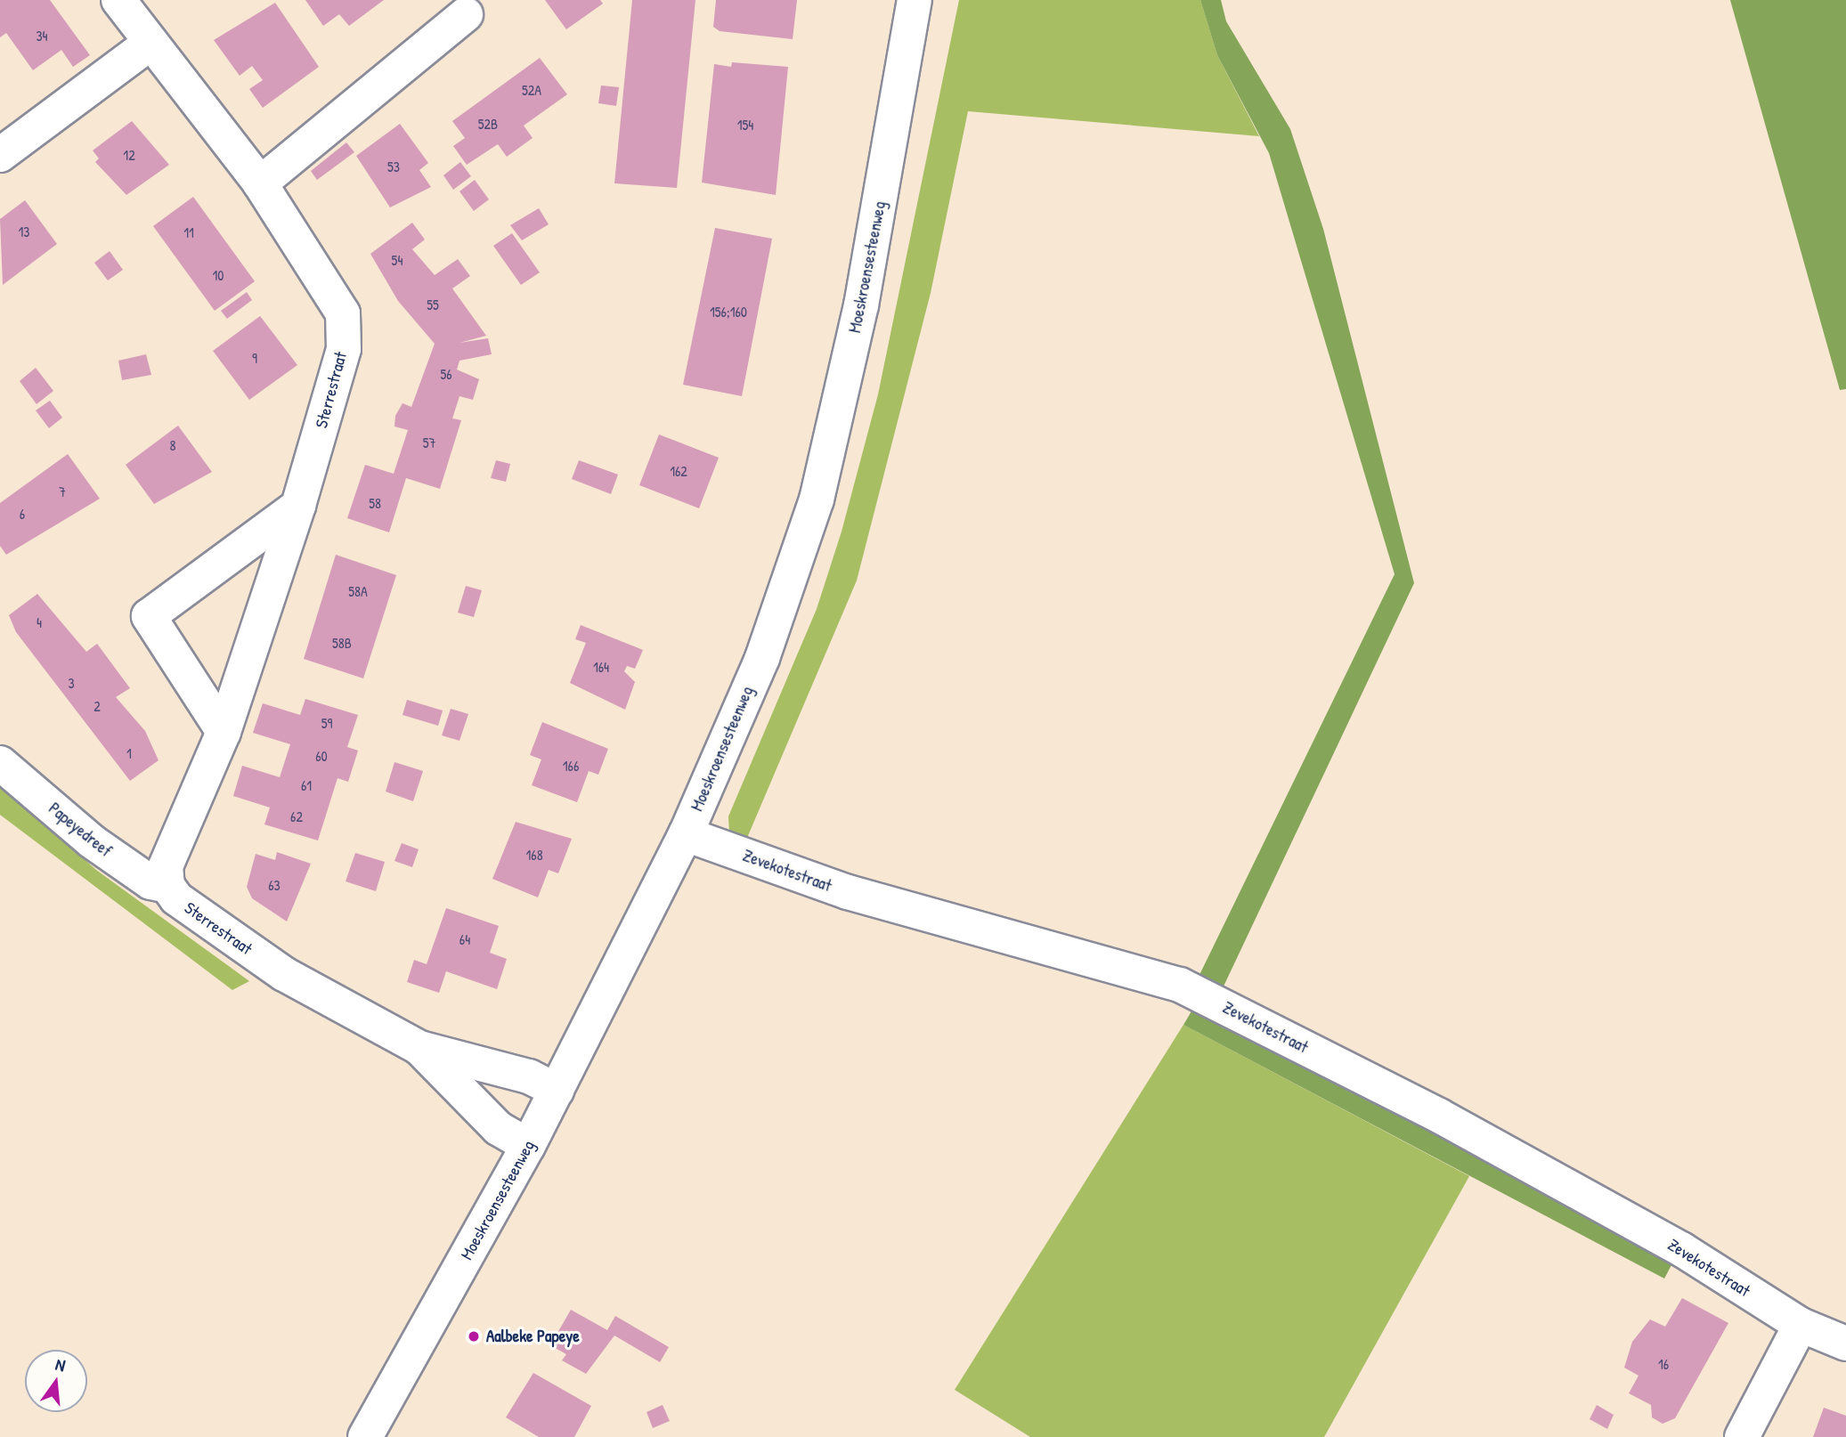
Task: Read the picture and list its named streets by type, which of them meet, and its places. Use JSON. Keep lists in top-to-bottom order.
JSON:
{
  "streets": {
    "street": [
      "Moeskroensesteenweg",
      "Sterrestraat",
      "Papeyedreef",
      "Zevekotestraat"
    ]
  },
  "crossings": [
    ["Moeskroensesteenweg", "Sterrestraat"],
    ["Moeskroensesteenweg", "Zevekotestraat"],
    ["Sterrestraat", "Papeyedreef"]
  ],
  "places": ["Aalbeke Papeye"],
  "house_numbers": [
    "34",
    "52A",
    "52B",
    "154",
    "12",
    "53",
    "13",
    "11",
    "54",
    "10",
    "55",
    "156;160",
    "9",
    "56",
    "57",
    "8",
    "162",
    "7",
    "58",
    "6",
    "58A",
    "4",
    "58B",
    "164",
    "3",
    "2",
    "59",
    "1",
    "60",
    "166",
    "61",
    "62",
    "168",
    "63",
    "64",
    "16"
  ],
  "north": "top"
}
